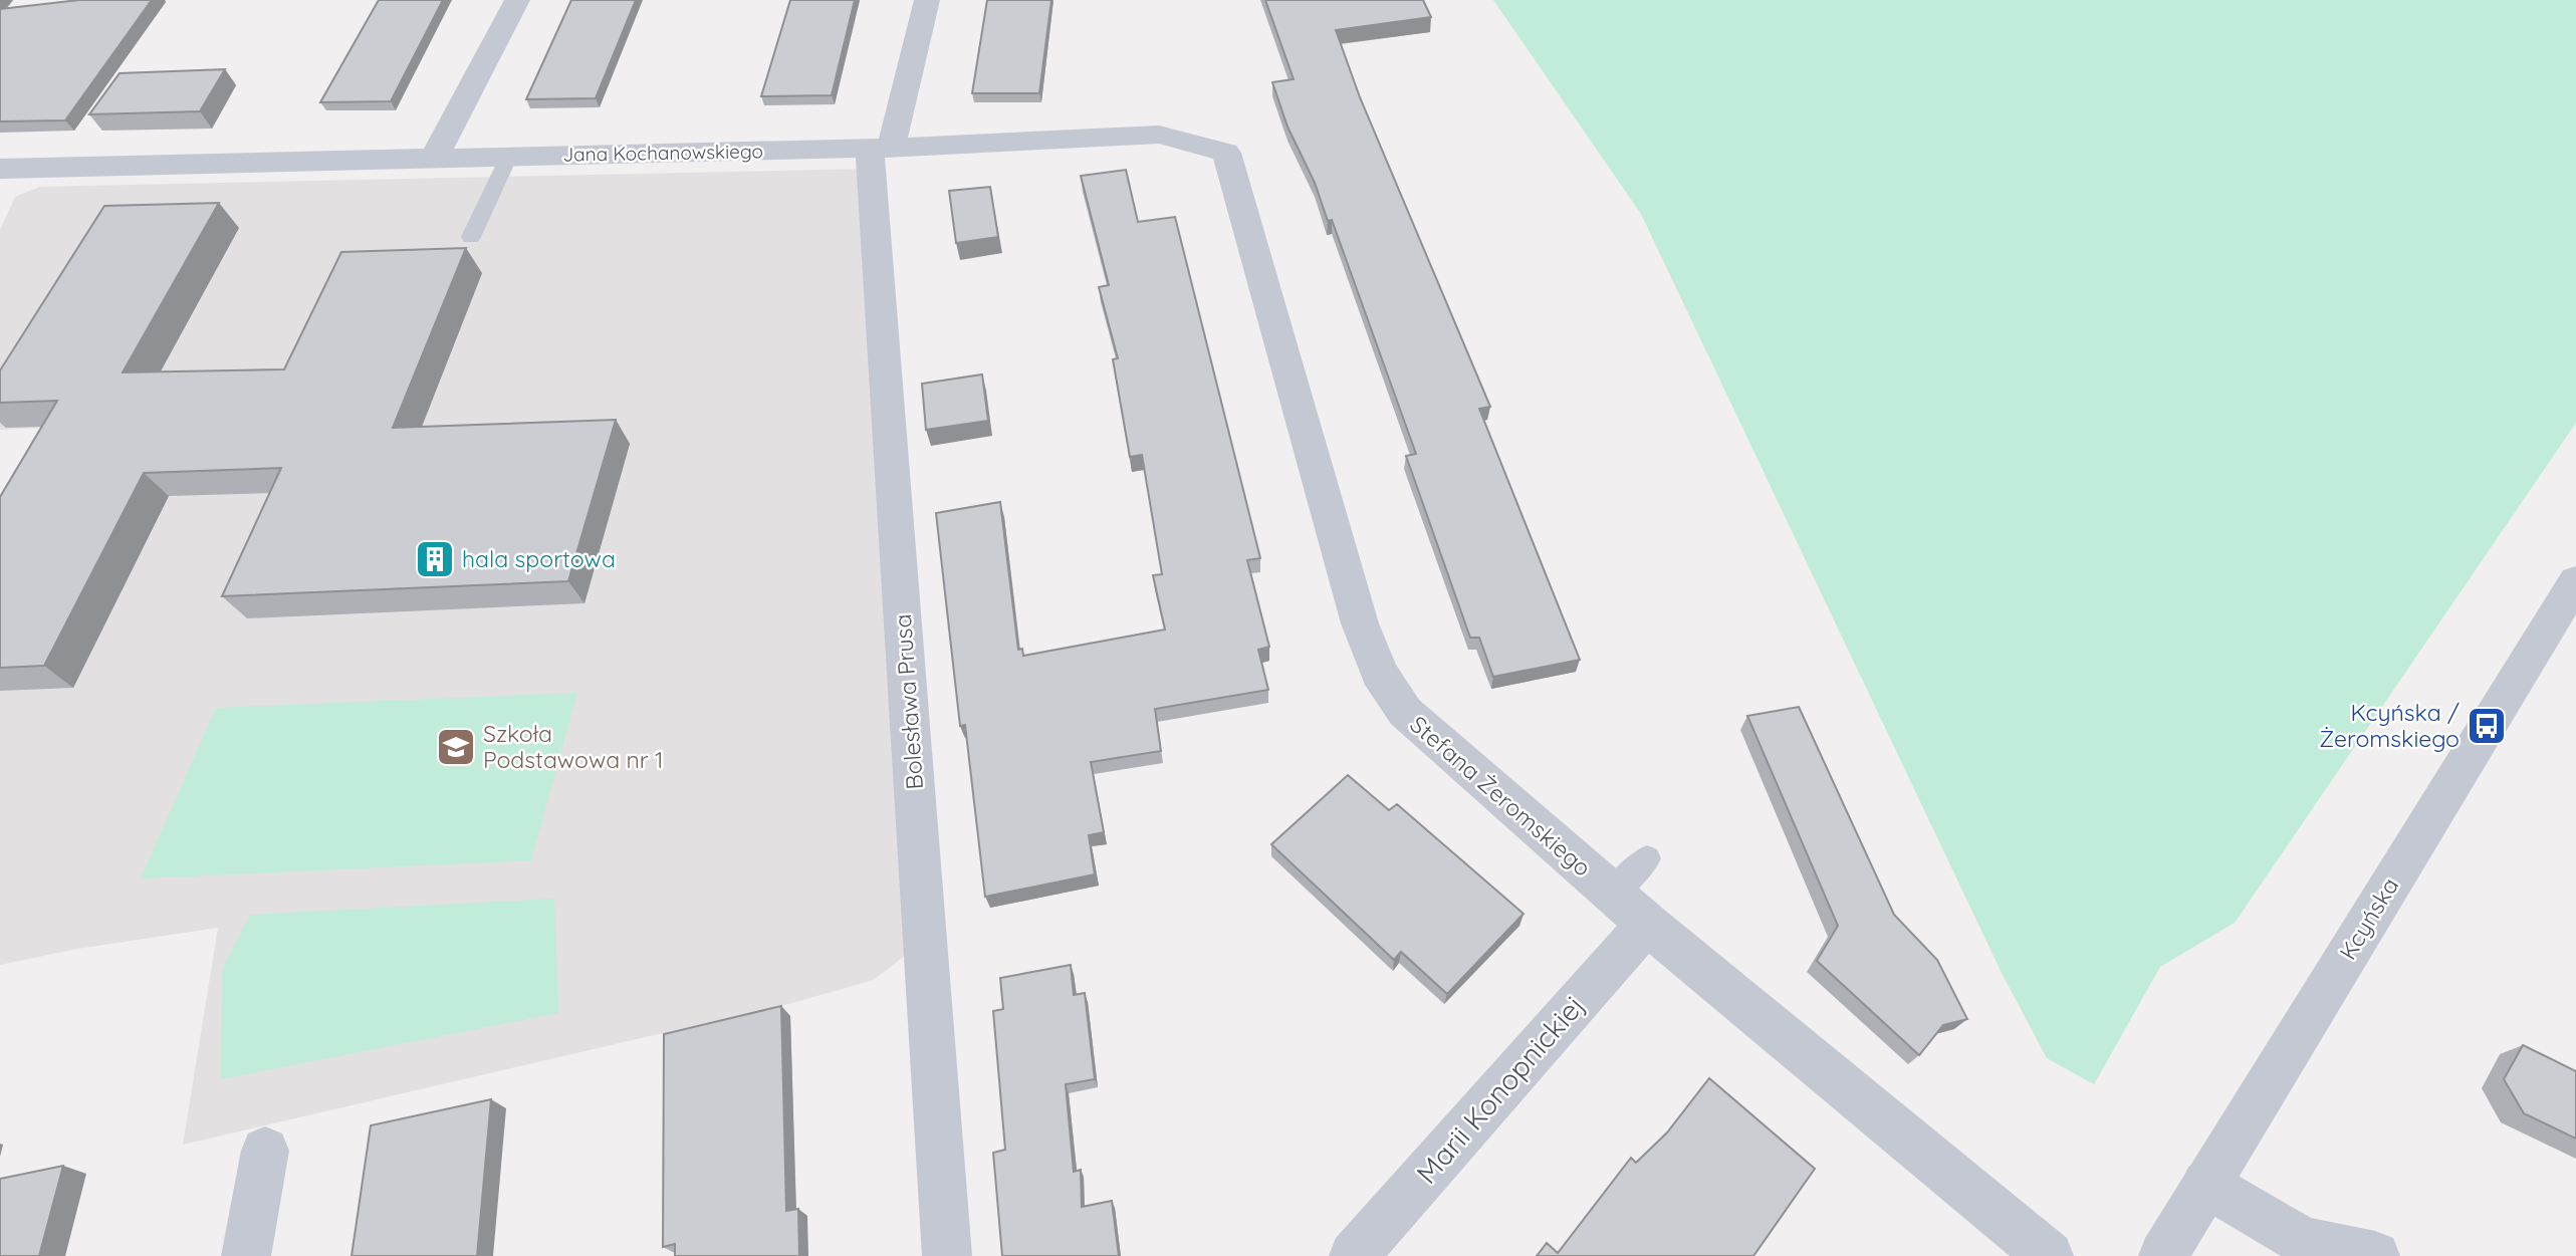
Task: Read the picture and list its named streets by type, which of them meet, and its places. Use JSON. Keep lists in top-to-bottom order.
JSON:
{
  "streets": {
    "street": [
      "Jana Kochanowskiego",
      "Bolesława Prusa",
      "Stefana Żeromskiego",
      "Kcyńska",
      "Marii Konopnickiej"
    ]
  },
  "crossings": [
    ["Jana Kochanowskiego", "Bolesława Prusa"],
    ["Jana Kochanowskiego", "Stefana Żeromskiego"],
    ["Stefana Żeromskiego", "Marii Konopnickiej"]
  ],
  "places": {
    "building": ["hala sportowa"],
    "bus stop": ["Kcyńska / Żeromskiego"],
    "school or university": ["Szkoła Podstawowa nr 1"]
  }
}
